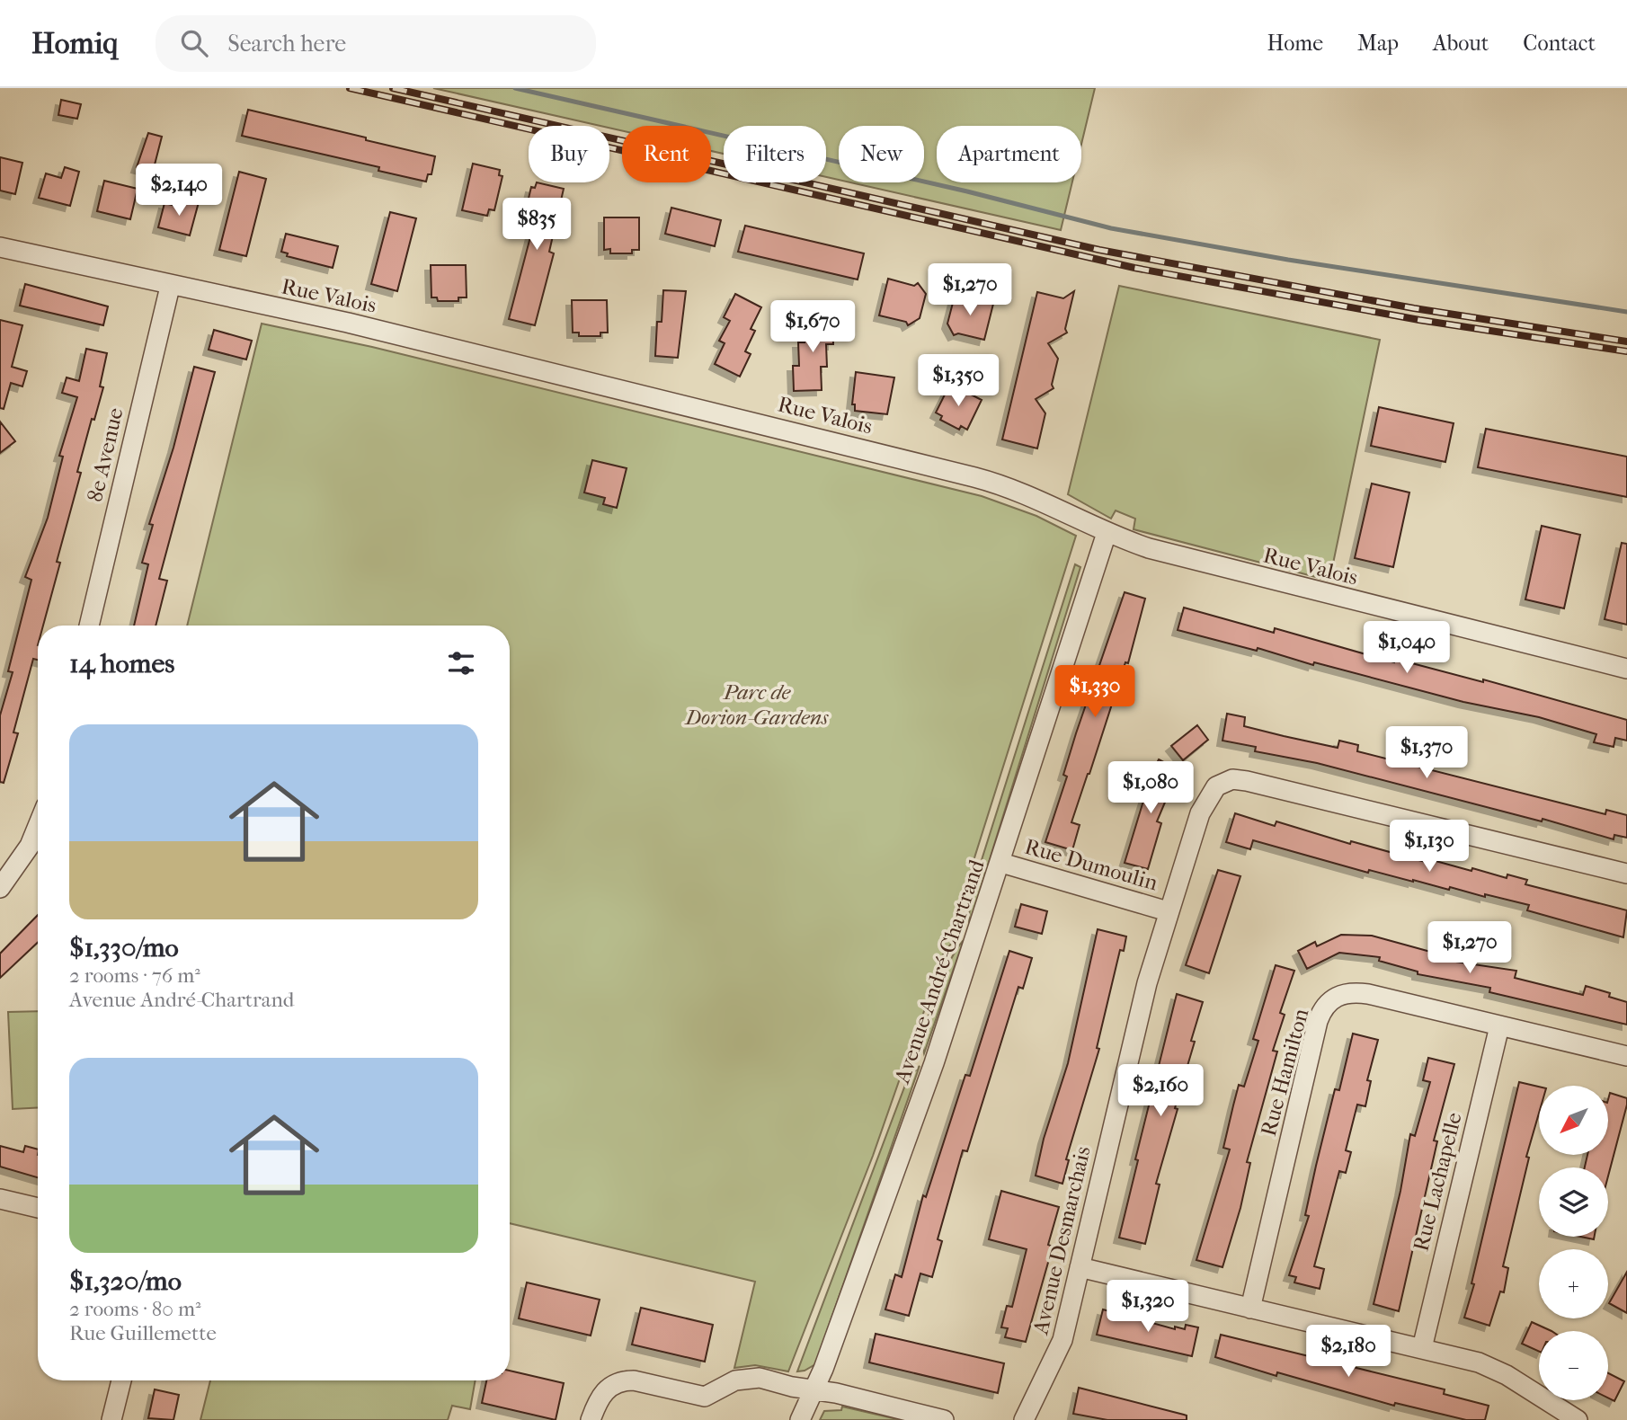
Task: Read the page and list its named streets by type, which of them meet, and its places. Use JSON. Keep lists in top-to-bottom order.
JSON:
{
  "streets": {
    "street": [
      "Rue Valois",
      "8e Avenue",
      "Rue Dumoulin",
      "Avenue André-Chartrand",
      "Rue Hamilton",
      "Rue Lachapelle",
      "Avenue Desmarchais"
    ]
  },
  "crossings": [
    ["Rue Valois", "8e Avenue"],
    ["Rue Valois", "Avenue André-Chartrand"],
    ["Rue Dumoulin", "Avenue André-Chartrand"],
    ["Rue Dumoulin", "Avenue Desmarchais"],
    ["Rue Hamilton", "Rue Lachapelle"]
  ],
  "parks": ["Parc de Dorion-Gardens"],
  "north": "bottom left",
  "page": {
    "header": "Homiq",
    "search": "Search here",
    "nav": [
      "Home",
      "Map",
      "About",
      "Contact"
    ],
    "chip": [
      "Buy",
      "Rent",
      "Filters",
      "New",
      "Apartment"
    ],
    "price": [
      "$2,140",
      "$835",
      "$1,270",
      "$1,670",
      "$1,350",
      "$1,040",
      "$1,330",
      "$1,370",
      "$1,080",
      "$1,130",
      "$1,270",
      "$2,160",
      "$1,320",
      "$2,180"
    ],
    "heading": "14 homes",
    "list": [
      {
        "name": "$1,330/mo",
        "note": "2 rooms · 76 m² · Avenue André-Chartrand"
      },
      {
        "name": "$1,320/mo",
        "note": "2 rooms · 80 m² · Rue Guillemette"
      }
    ],
    "map_buttons": ["+", "−"]
  }
}
